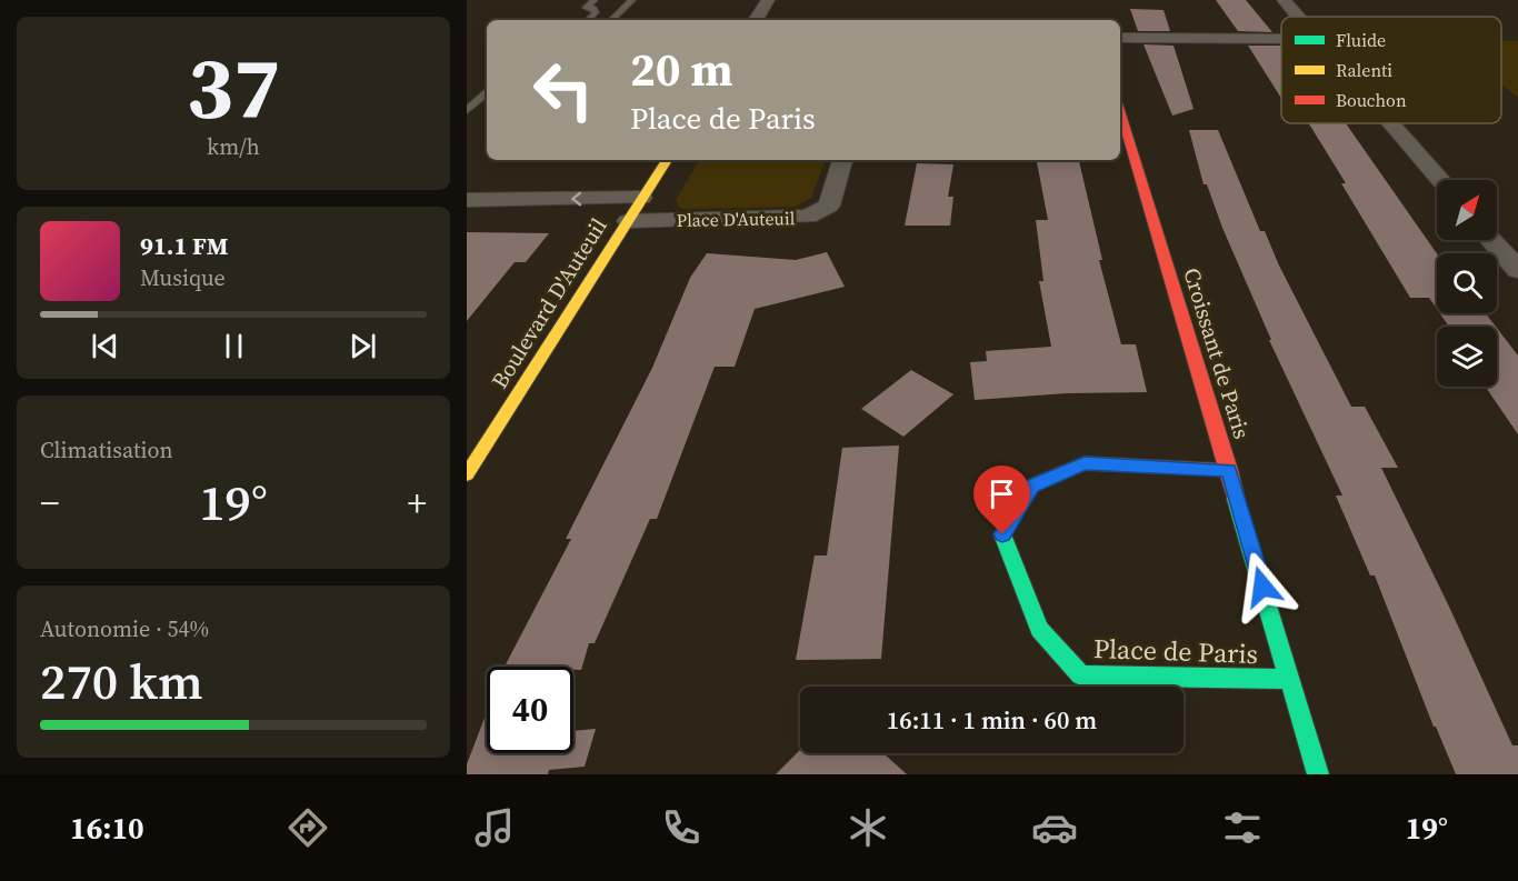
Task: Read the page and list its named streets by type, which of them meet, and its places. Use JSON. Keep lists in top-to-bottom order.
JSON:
{
  "streets": {
    "street": [
      "Place D'Auteuil",
      "Boulevard D'Auteuil",
      "Croissant de Paris",
      "Place de Paris"
    ]
  },
  "crossings": [
    ["Place D'Auteuil", "Boulevard D'Auteuil"],
    ["Croissant de Paris", "Place de Paris"]
  ],
  "legend": ["Fluide", "Ralenti", "Bouchon"],
  "north": "top right",
  "page": {
    "tile": [
      ["37", "km/h"],
      "Climatisation",
      ["Autonomie · 54%", "270 km"]
    ],
    "turn": ["20 m", "Place de Paris"],
    "song": ["91.1 FM", "Musique"],
    "heat": ["−", "19°", "+"],
    "limit": "40",
    "trip": "16:11 · 1 min · 60 m",
    "tabs": ["16:10", "19°"]
  }
}
